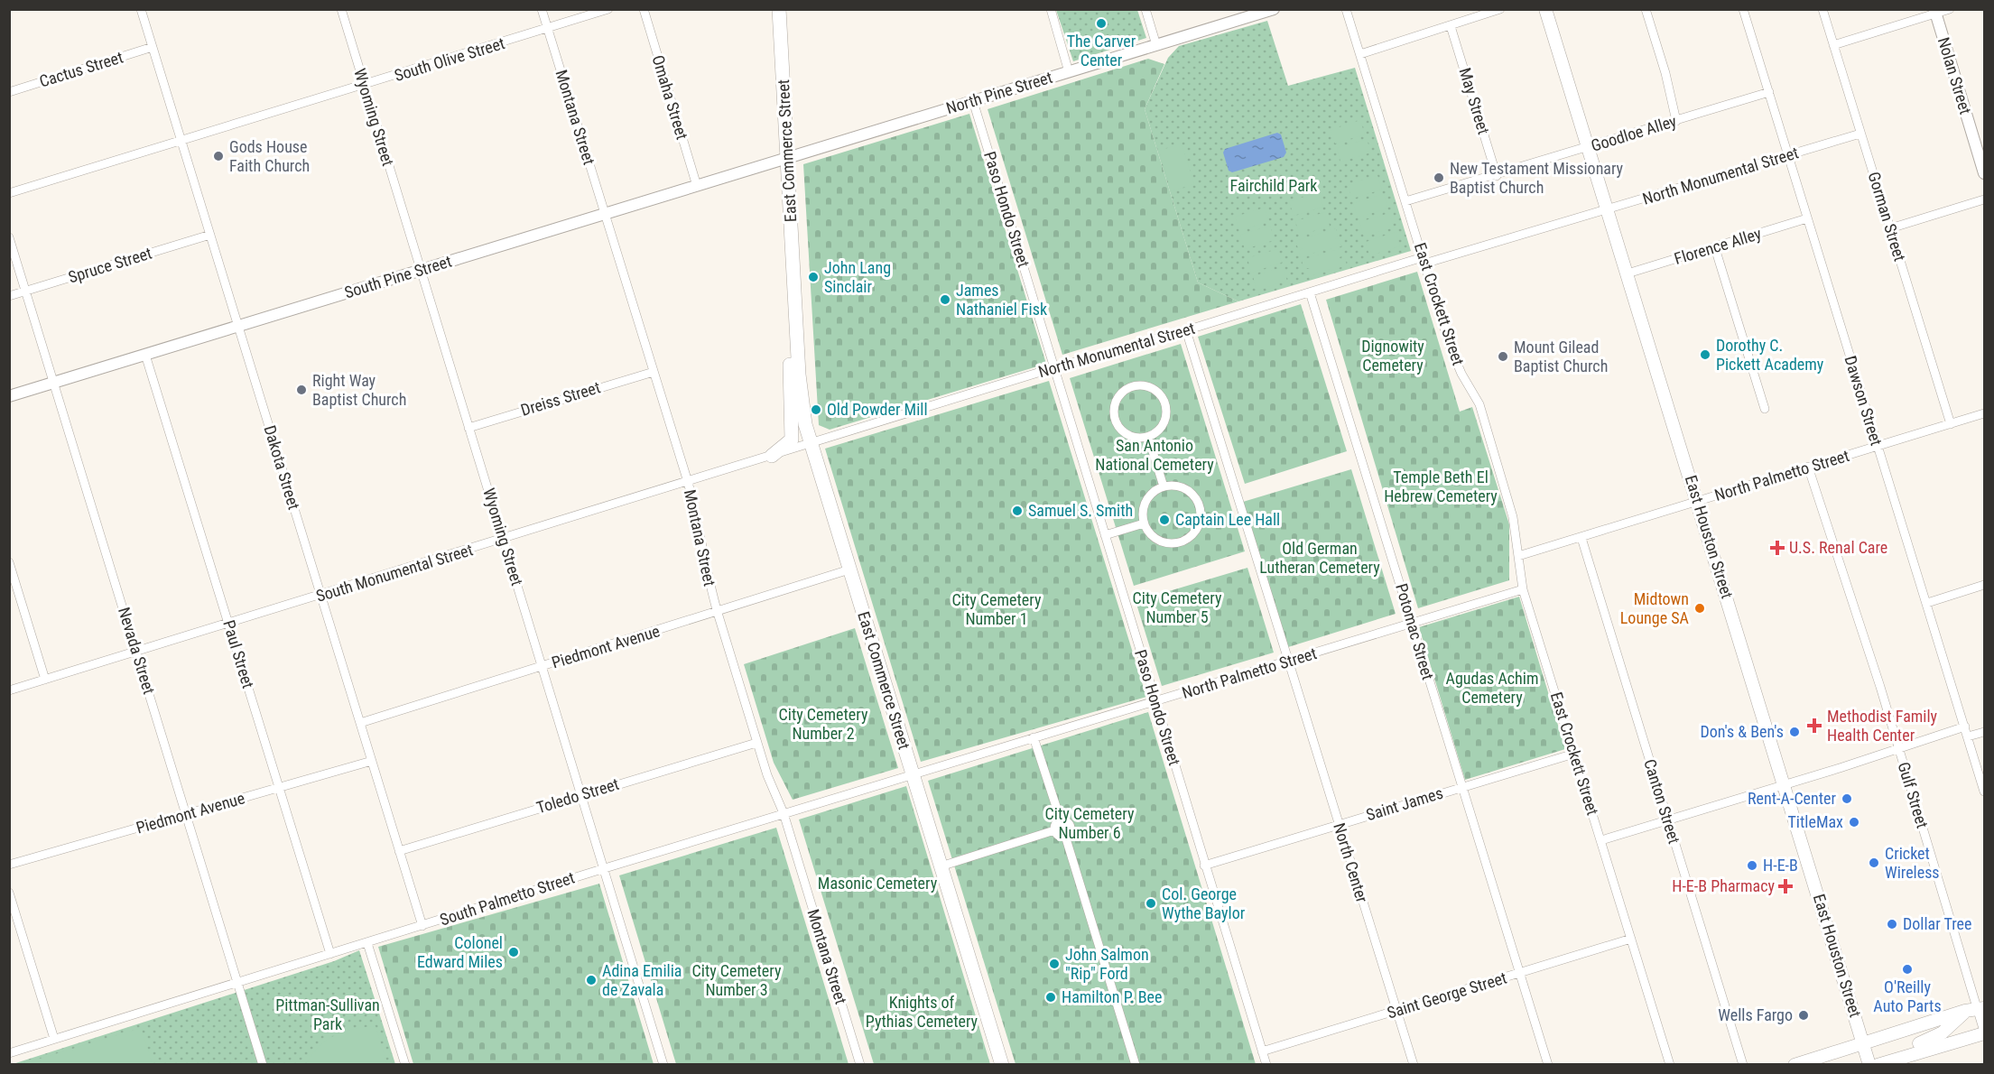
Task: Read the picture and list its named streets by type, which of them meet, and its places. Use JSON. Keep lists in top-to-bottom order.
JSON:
{
  "streets": {
    "main road": ["East Commerce Street", "East Houston Street"],
    "street": [
      "South Olive Street",
      "Cactus Street",
      "Nolan Street",
      "North Pine Street",
      "Omaha Street",
      "May Street",
      "Wyoming Street",
      "Montana Street",
      "Goodloe Alley",
      "North Monumental Street",
      "Paso Hondo Street",
      "Gorman Street",
      "Florence Alley",
      "Spruce Street",
      "South Pine Street",
      "East Crockett Street",
      "Dreiss Street",
      "Dawson Street",
      "Dakota Street",
      "North Palmetto Street",
      "South Monumental Street",
      "Potomac Street",
      "Piedmont Avenue",
      "Nevada Street",
      "Paul Street",
      "Gulf Street",
      "Toledo Street",
      "Canton Street",
      "Saint James",
      "North Center",
      "South Palmetto Street",
      "Saint George Street"
    ]
  },
  "crossings": [
    ["South Olive Street", "Wyoming Street"],
    ["South Olive Street", "Montana Street"],
    ["South Olive Street", "Dakota Street"],
    ["Cactus Street", "Dakota Street"],
    ["North Pine Street", "East Commerce Street"],
    ["North Pine Street", "Paso Hondo Street"],
    ["North Pine Street", "South Pine Street"],
    ["Omaha Street", "South Pine Street"],
    ["May Street", "Goodloe Alley"],
    ["Wyoming Street", "South Pine Street"],
    ["Wyoming Street", "Dreiss Street"],
    ["Wyoming Street", "South Monumental Street"],
    ["Wyoming Street", "Piedmont Avenue"],
    ["Wyoming Street", "Toledo Street"],
    ["Wyoming Street", "South Palmetto Street"],
    ["Montana Street", "South Pine Street"],
    ["Montana Street", "Dreiss Street"],
    ["Montana Street", "South Monumental Street"],
    ["Montana Street", "Piedmont Avenue"],
    ["Montana Street", "Toledo Street"],
    ["Montana Street", "South Palmetto Street"],
    ["Goodloe Alley", "East Crockett Street"],
    ["Goodloe Alley", "Dawson Street"],
    ["Goodloe Alley", "East Houston Street"],
    ["East Commerce Street", "North Monumental Street"],
    ["East Commerce Street", "South Pine Street"],
    ["East Commerce Street", "North Palmetto Street"],
    ["East Commerce Street", "South Monumental Street"],
    ["East Commerce Street", "Piedmont Avenue"],
    ["East Commerce Street", "South Palmetto Street"],
    ["North Monumental Street", "Paso Hondo Street"],
    ["North Monumental Street", "Gorman Street"],
    ["North Monumental Street", "East Crockett Street"],
    ["North Monumental Street", "Dawson Street"],
    ["North Monumental Street", "East Houston Street"],
    ["North Monumental Street", "South Monumental Street"],
    ["North Monumental Street", "Potomac Street"],
    ["North Monumental Street", "North Center"],
    ["Paso Hondo Street", "North Palmetto Street"],
    ["Paso Hondo Street", "Saint James"],
    ["Paso Hondo Street", "Saint George Street"],
    ["Gorman Street", "North Palmetto Street"],
    ["Florence Alley", "Dawson Street"],
    ["Florence Alley", "East Houston Street"],
    ["Spruce Street", "Dakota Street"],
    ["Spruce Street", "Nevada Street"],
    ["South Pine Street", "Dakota Street"],
    ["South Pine Street", "Nevada Street"],
    ["South Pine Street", "Paul Street"],
    ["East Crockett Street", "North Palmetto Street"],
    ["East Crockett Street", "Saint James"],
    ["East Crockett Street", "Saint George Street"],
    ["Dawson Street", "North Palmetto Street"],
    ["Dakota Street", "South Monumental Street"],
    ["Dakota Street", "Piedmont Avenue"],
    ["Dakota Street", "Toledo Street"],
    ["Dakota Street", "South Palmetto Street"],
    ["North Palmetto Street", "East Houston Street"],
    ["North Palmetto Street", "Potomac Street"],
    ["North Palmetto Street", "Gulf Street"],
    ["North Palmetto Street", "Canton Street"],
    ["North Palmetto Street", "North Center"],
    ["North Palmetto Street", "South Palmetto Street"],
    ["South Monumental Street", "Nevada Street"],
    ["South Monumental Street", "Paul Street"],
    ["Potomac Street", "Saint James"],
    ["Potomac Street", "Saint George Street"],
    ["Piedmont Avenue", "Nevada Street"],
    ["Piedmont Avenue", "Paul Street"],
    ["Nevada Street", "South Palmetto Street"],
    ["Paul Street", "South Palmetto Street"],
    ["Saint James", "North Center"],
    ["North Center", "Saint George Street"]
  ],
  "parks": [
    "Fairchild Park",
    "Dignowity Cemetery",
    "San Antonio National Cemetery",
    "Temple Beth El Hebrew Cemetery",
    "Old German Lutheran Cemetery",
    "City Cemetery Number 5",
    "City Cemetery Number 1",
    "Agudas Achim Cemetery",
    "City Cemetery Number 2",
    "City Cemetery Number 6",
    "Masonic Cemetery",
    "City Cemetery Number 3",
    "Knights of Pythias Cemetery",
    "Pittman-Sullivan Park"
  ],
  "places": {
    "other": [
      "The Carver Center",
      "Gods House Faith Church",
      "New Testament Missionary Baptist Church",
      "John Lang Sinclair",
      "James Nathaniel Fisk",
      "Dorothy C. Pickett Academy",
      "Mount Gilead Baptist Church",
      "Right Way Baptist Church",
      "Old Powder Mill",
      "Samuel S. Smith",
      "Captain Lee Hall",
      "Midtown Lounge SA",
      "Don's & Ben's",
      "Rent-A-Center",
      "TitleMax",
      "Cricket Wireless",
      "H-E-B",
      "Col. George Wythe Baylor",
      "Dollar Tree",
      "Colonel Edward Miles",
      "John Salmon \"Rip\" Ford",
      "O'Reilly Auto Parts",
      "Adina Emilia de Zavala",
      "Hamilton P. Bee",
      "Wells Fargo"
    ],
    "health": ["U.S. Renal Care", "Methodist Family Health Center", "H-E-B Pharmacy"]
  }
}
